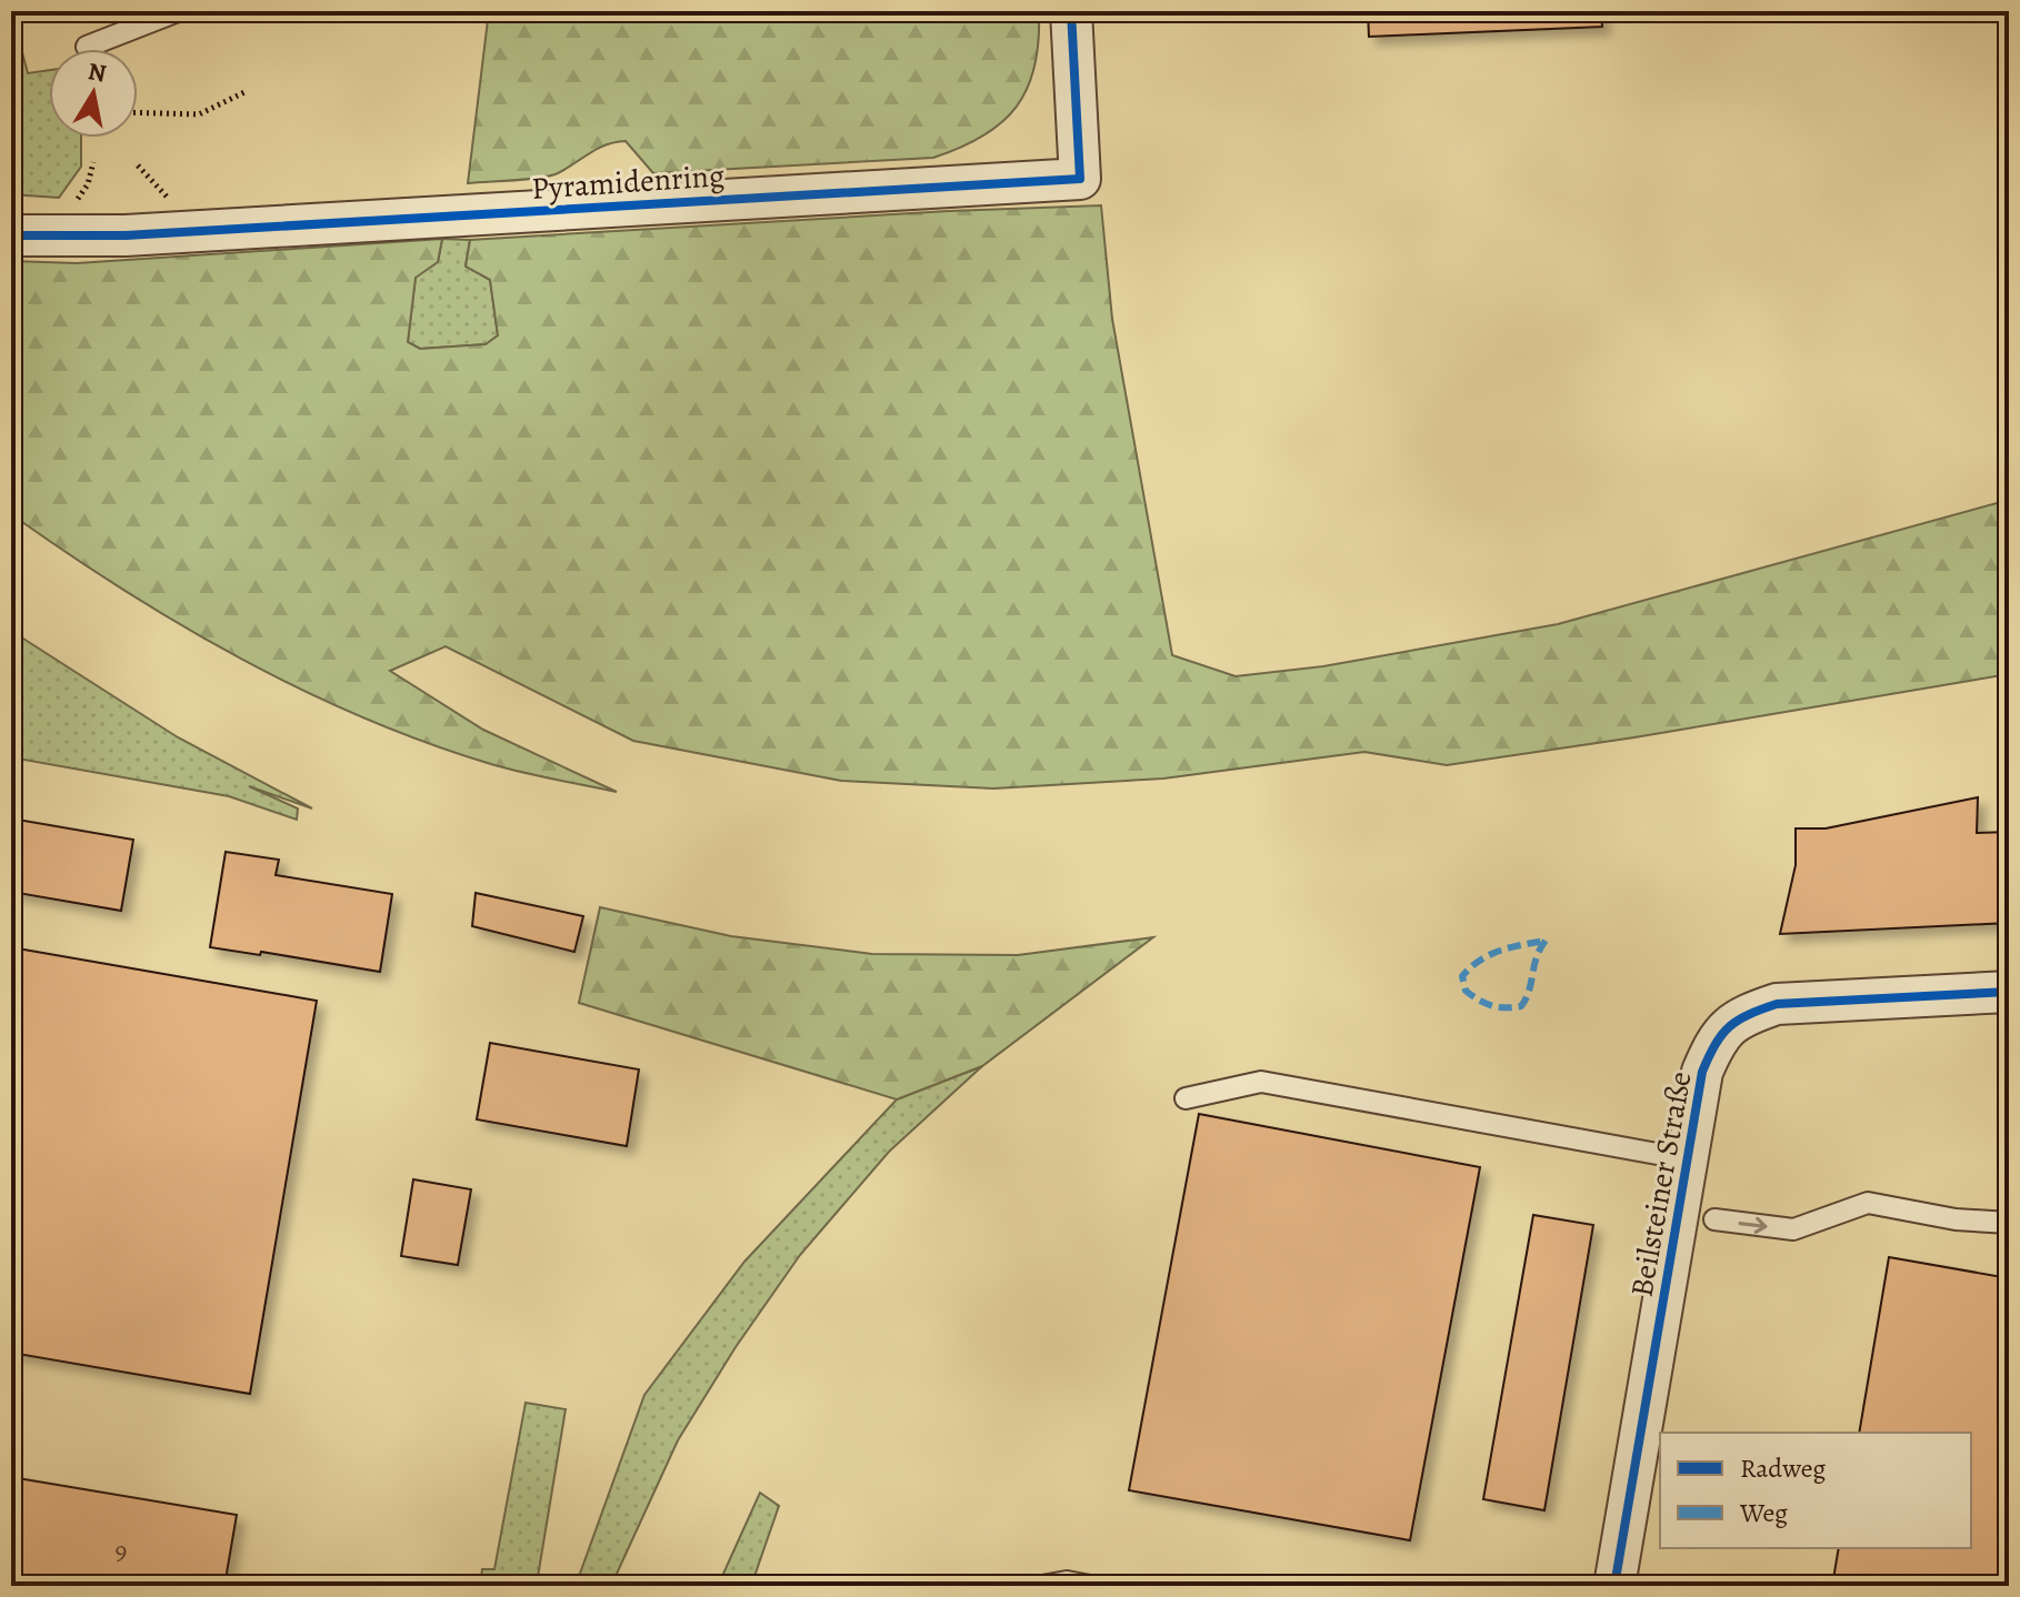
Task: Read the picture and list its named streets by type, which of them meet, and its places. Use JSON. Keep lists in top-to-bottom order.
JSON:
{
  "streets": {
    "street": ["Pyramidenring", "Beilsteiner Straße"]
  },
  "house_numbers": ["9"],
  "legend": ["Radweg", "Weg"],
  "north": "top"
}
